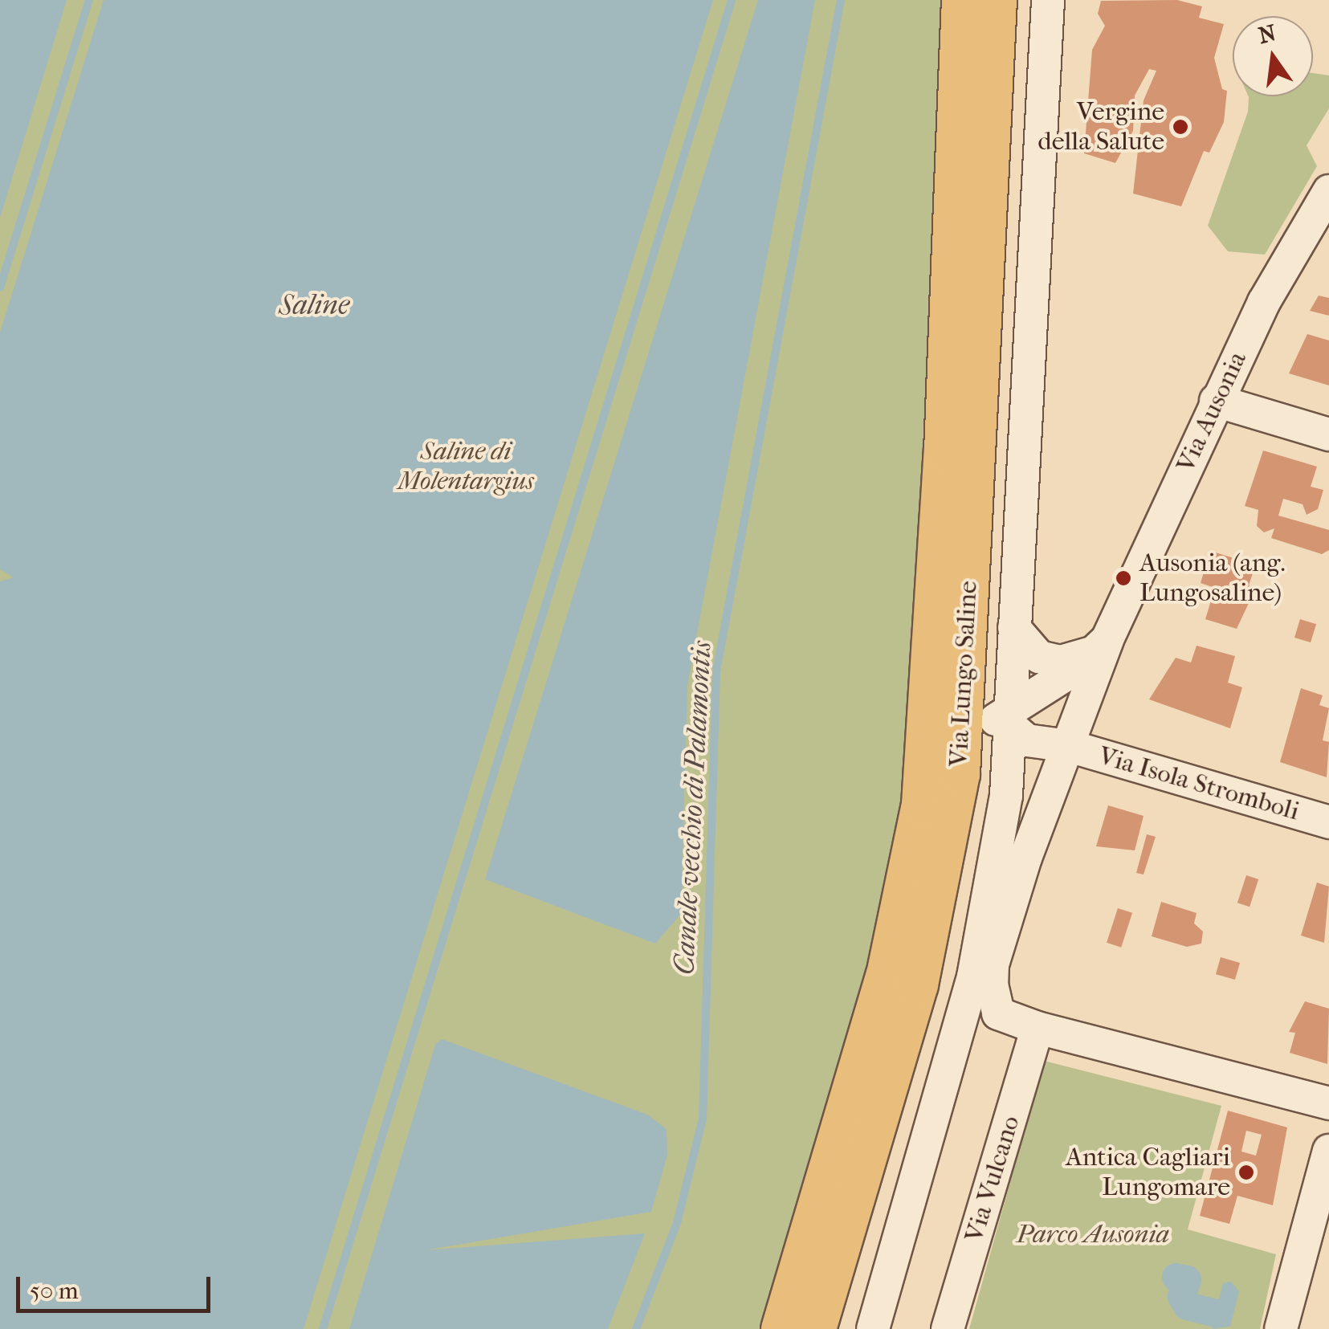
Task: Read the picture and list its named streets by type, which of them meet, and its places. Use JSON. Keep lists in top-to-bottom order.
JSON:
{
  "streets": {
    "main road": ["Via Lungo Saline"],
    "street": ["Via Ausonia", "Via Isola Stromboli", "Via Vulcano"]
  },
  "crossings": [
    ["Via Ausonia", "Via Lungo Saline"],
    ["Via Ausonia", "Via Isola Stromboli"],
    ["Via Lungo Saline", "Via Isola Stromboli"]
  ],
  "water": ["Saline", "Canale vecchio di Palamontis"],
  "parks": ["Saline di Molentargius", "Parco Ausonia"],
  "places": ["Vergine della Salute", "Ausonia (ang. Lungosaline)", "Antica Cagliari Lungomare"],
  "scale_bar": "50 m",
  "north": "top"
}
